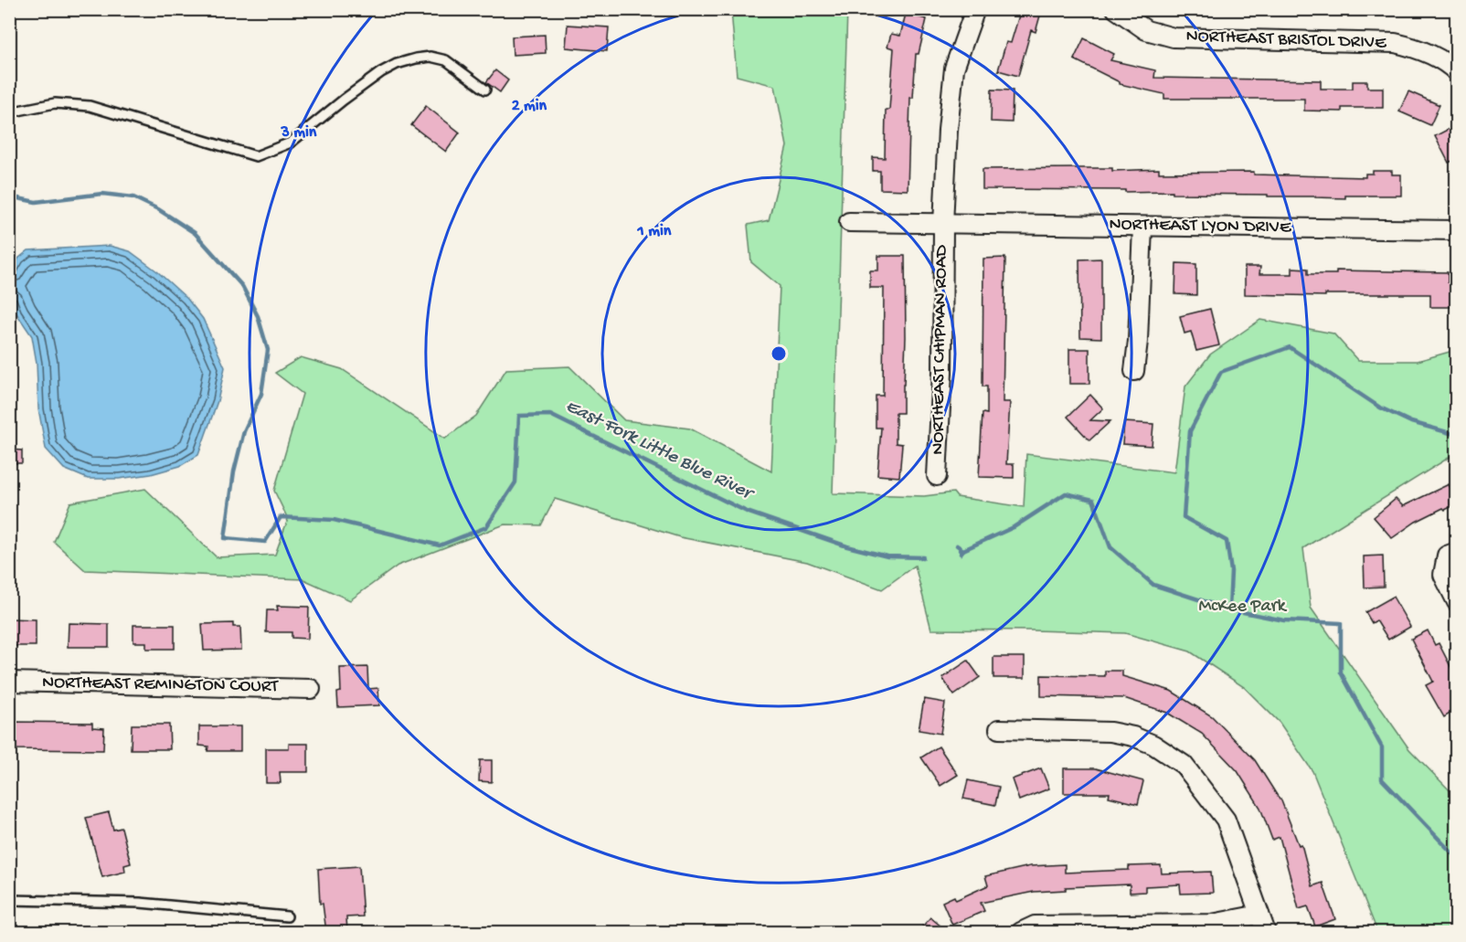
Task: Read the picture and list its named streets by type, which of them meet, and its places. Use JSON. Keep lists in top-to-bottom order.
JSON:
{
  "streets": {
    "street": [
      "NORTHEAST BRISTOL DRIVE",
      "NORTHEAST LYON DRIVE",
      "NORTHEAST CHIPMAN ROAD",
      "NORTHEAST REMINGTON COURT"
    ]
  },
  "crossings": [
    ["NORTHEAST LYON DRIVE", "NORTHEAST CHIPMAN ROAD"]
  ],
  "water": ["East Fork Little Blue River"],
  "parks": ["McKee Park"],
  "rings": ["2 min", "3 min", "1 min"]
}
